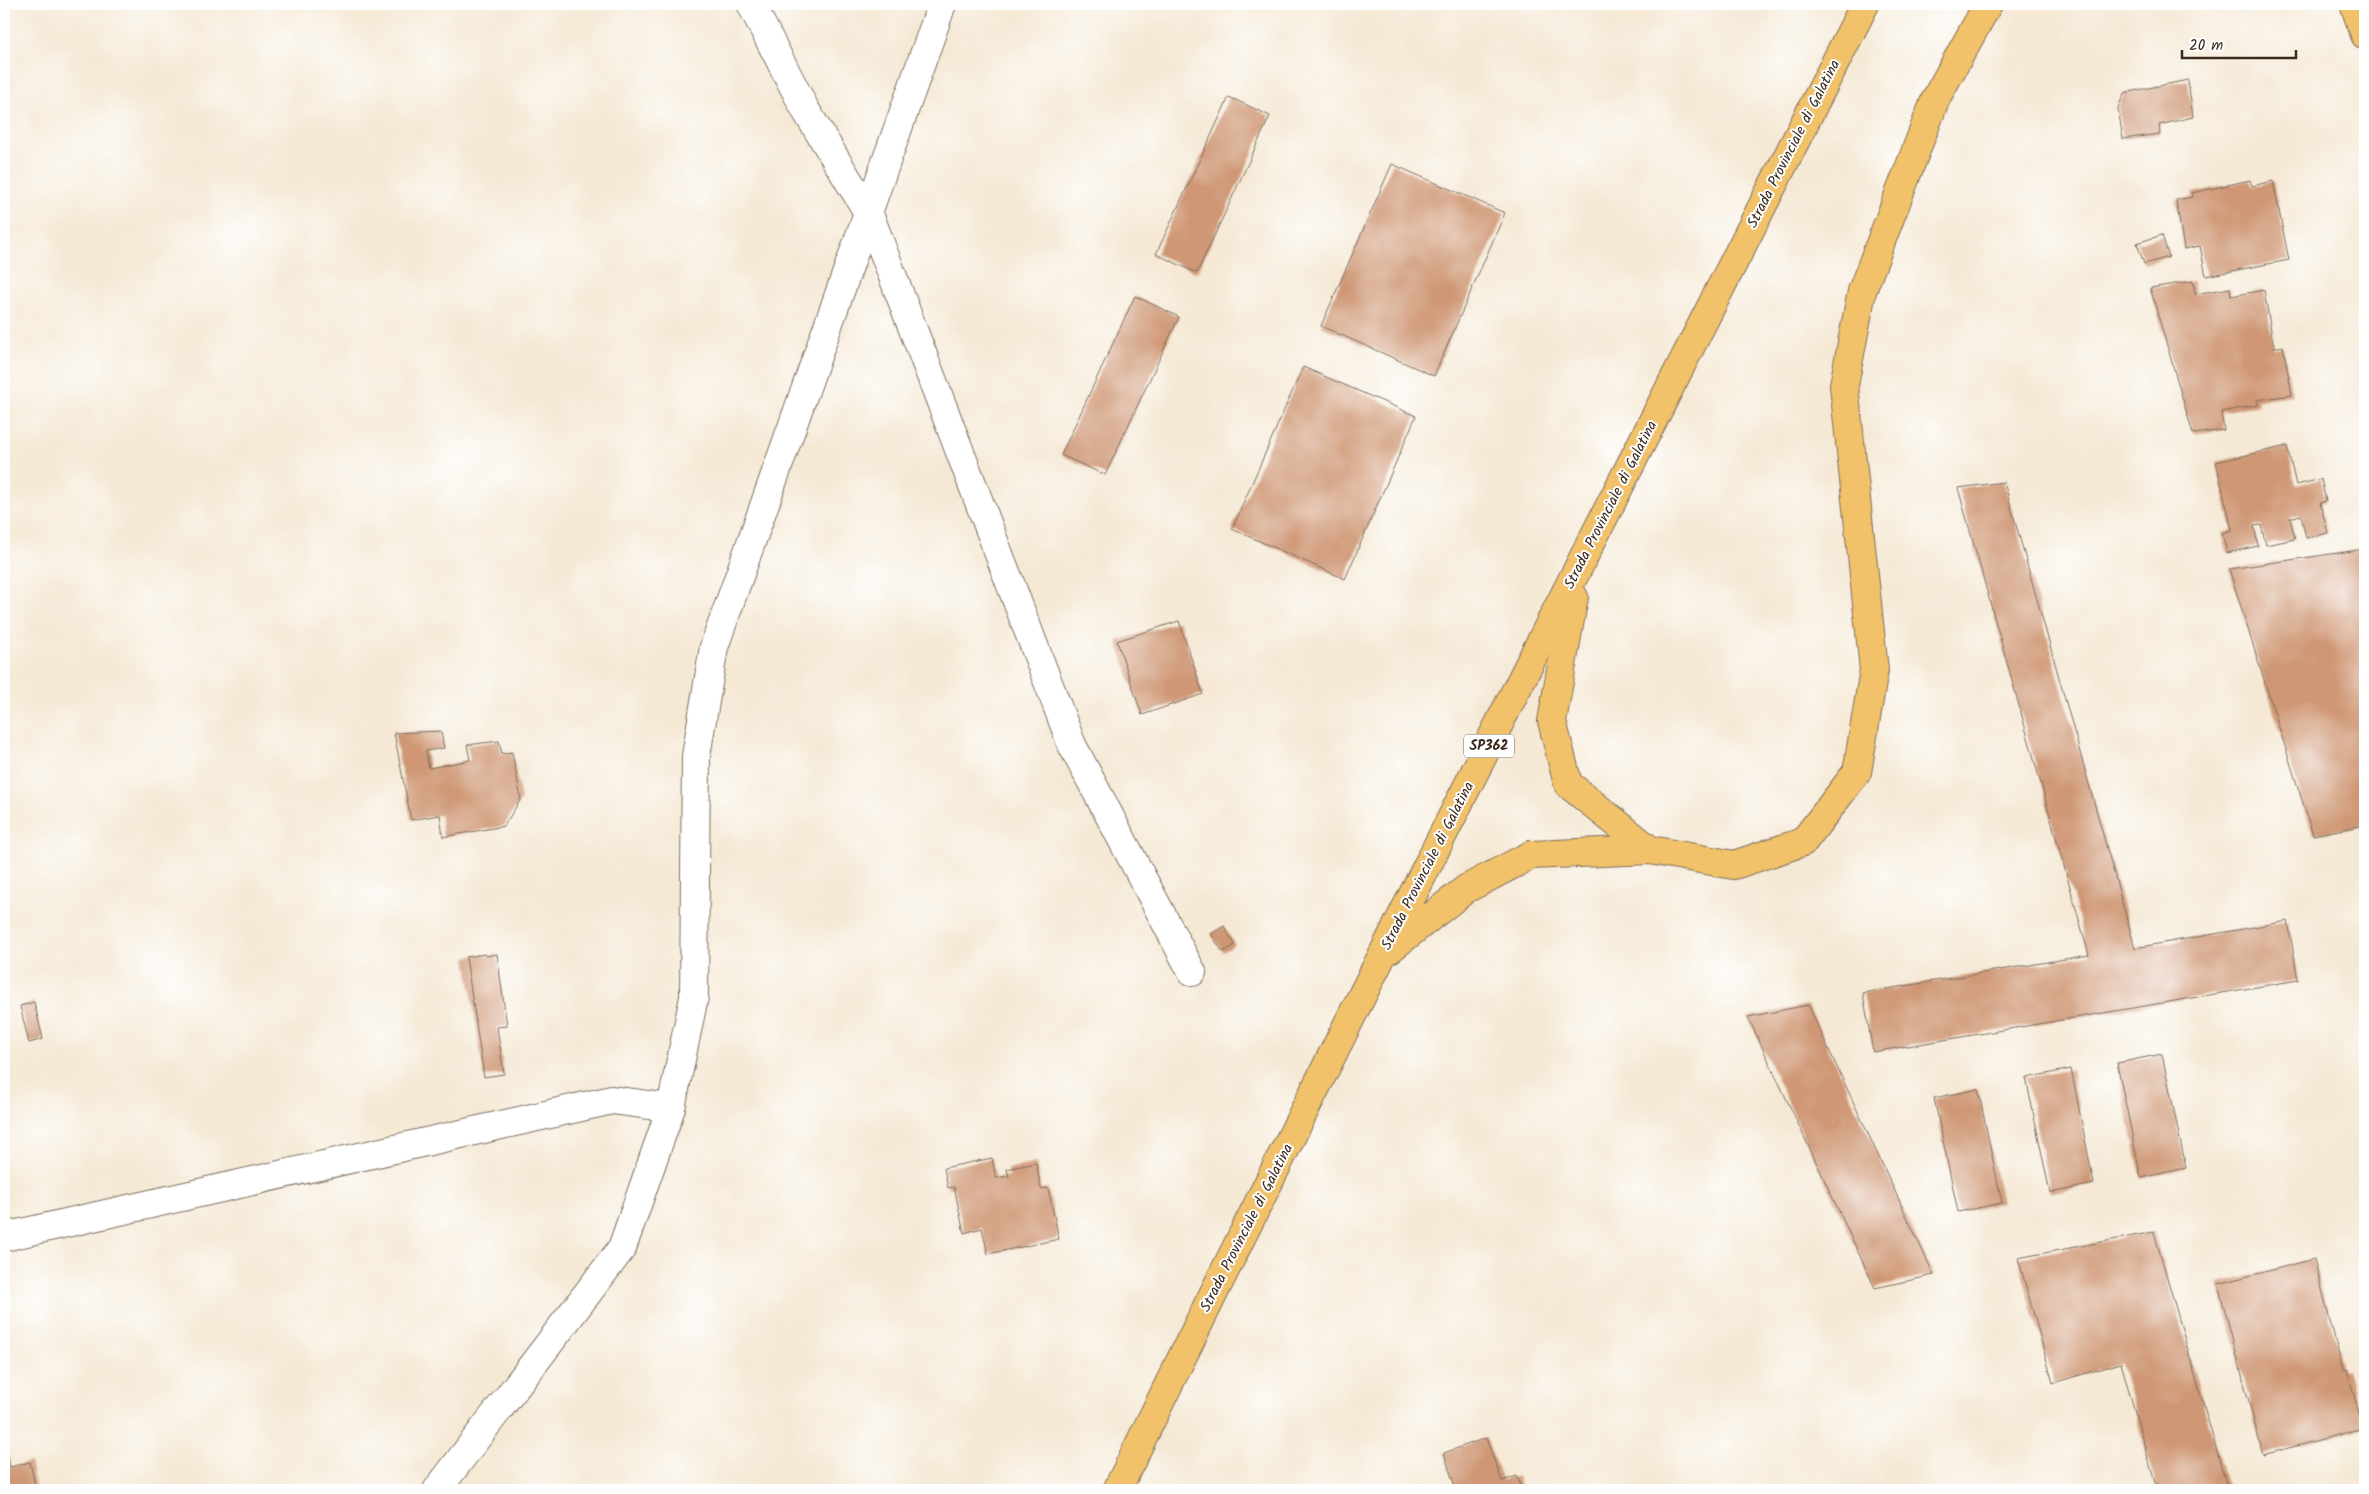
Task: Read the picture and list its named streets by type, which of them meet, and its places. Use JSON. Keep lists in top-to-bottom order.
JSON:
{
  "streets": {
    "main road": ["Strada Provinciale di Galatina", "SP362"]
  },
  "scale_bar": "20 m"
}
